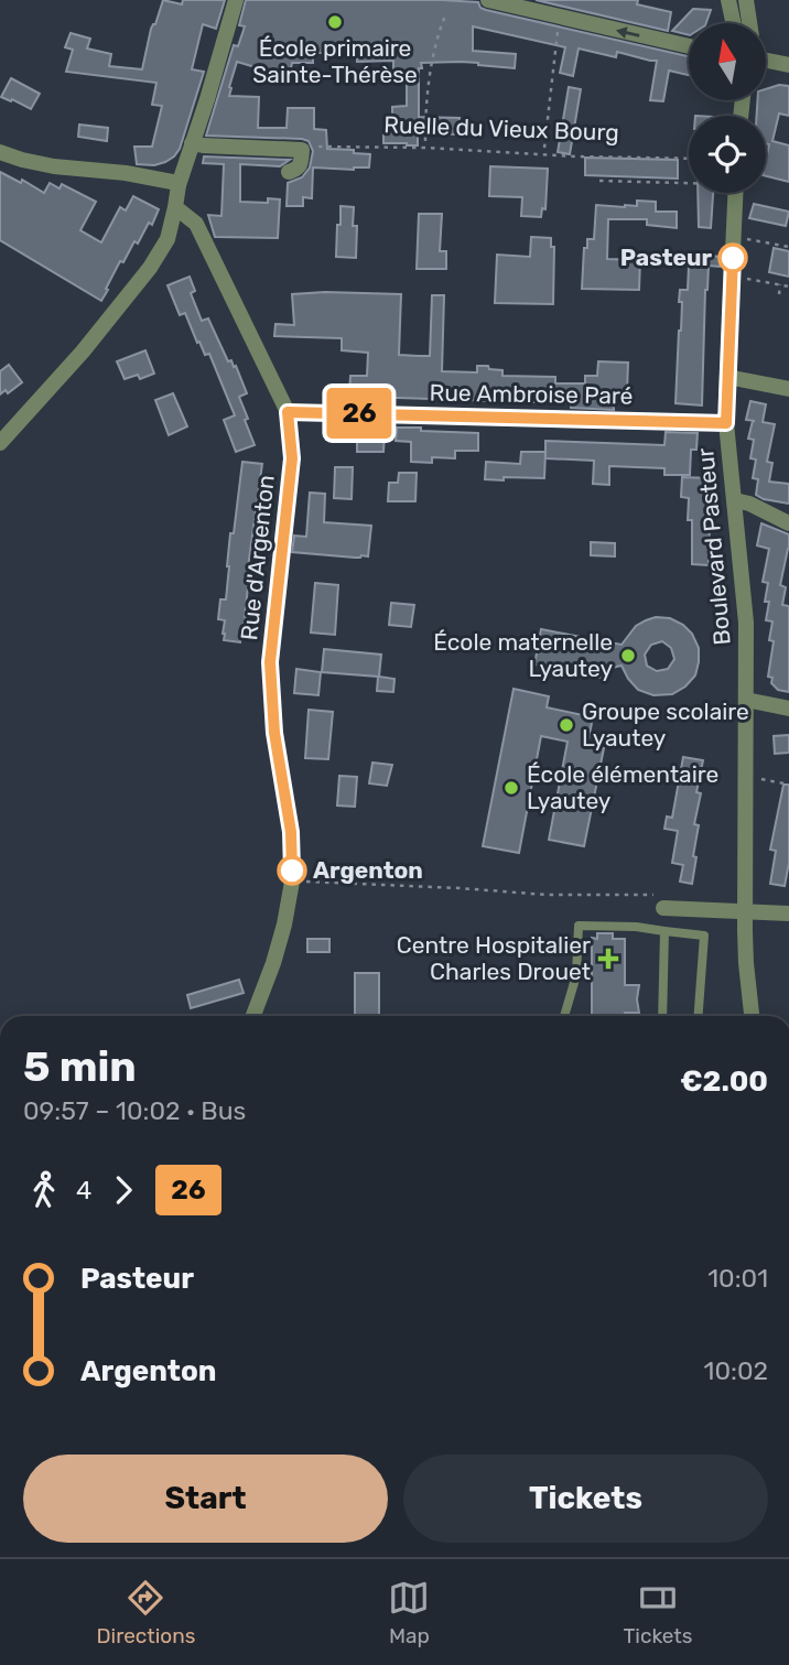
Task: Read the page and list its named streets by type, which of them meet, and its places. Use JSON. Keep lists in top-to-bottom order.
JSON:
{
  "streets": {
    "street": ["Rue Ambroise Paré", "Boulevard Pasteur", "Rue d'Argenton"],
    "path": ["Ruelle du Vieux Bourg"]
  },
  "crossings": [
    ["Rue Ambroise Paré", "Boulevard Pasteur"],
    ["Rue Ambroise Paré", "Rue d'Argenton"]
  ],
  "places": {
    "other": [
      "École primaire Sainte-Thérèse",
      "Pasteur",
      "École maternelle Lyautey",
      "Groupe scolaire Lyautey",
      "École élémentaire Lyautey",
      "Argenton"
    ],
    "health": ["Centre Hospitalier Charles Drouet"]
  },
  "lines": ["bus line 26"],
  "north": "top",
  "page": {
    "on_map": "26",
    "heading": ["5 min", "09:57 – 10:02 · Bus", "€2.00"],
    "legs": ["4", "26"],
    "list": [
      {
        "name": "Pasteur",
        "value": "10:01"
      },
      {
        "name": "Argenton",
        "value": "10:02"
      }
    ],
    "buttons": ["Start", "Tickets"],
    "tabs": ["Directions", "Map", "Tickets"]
  }
}
